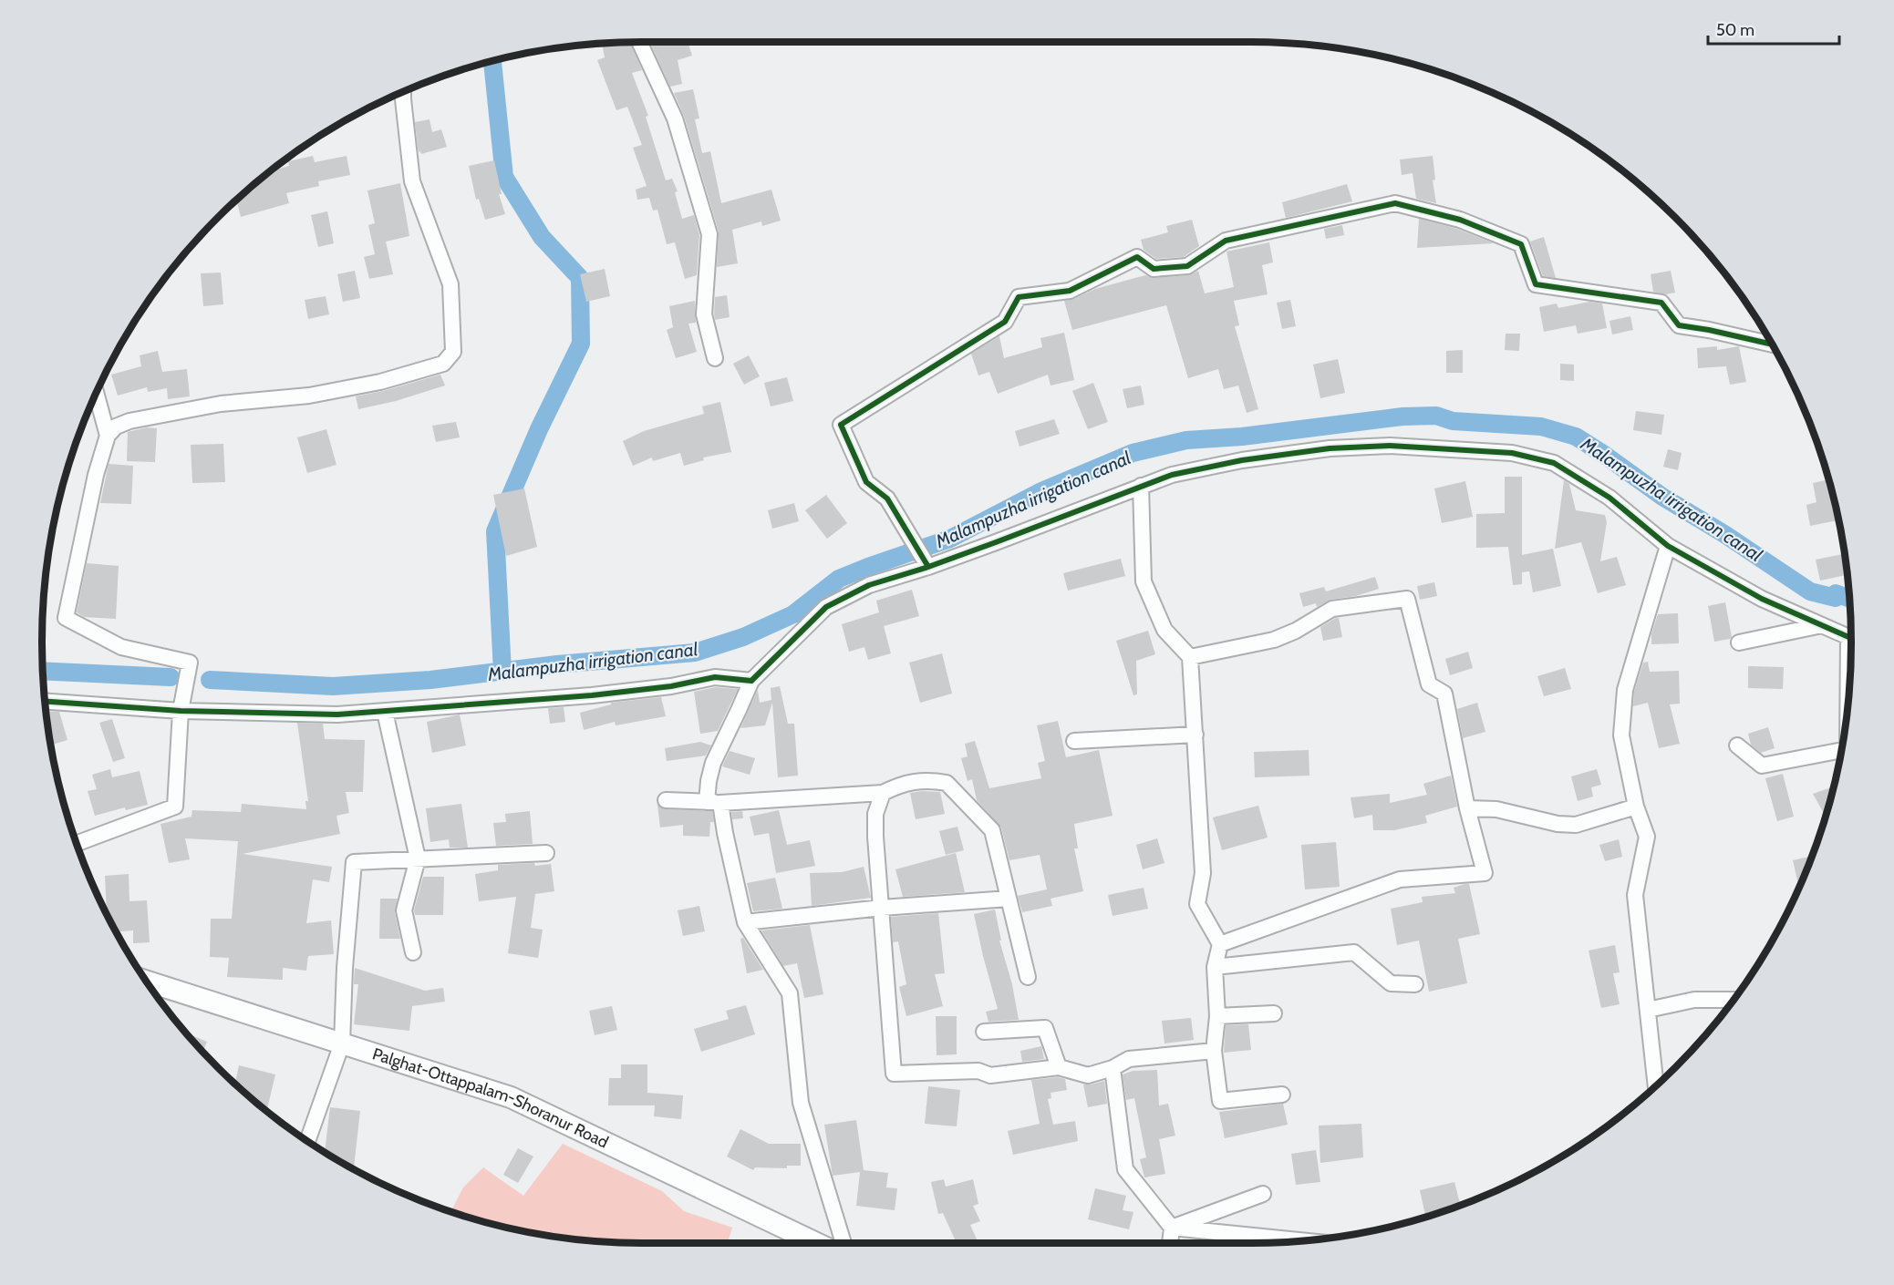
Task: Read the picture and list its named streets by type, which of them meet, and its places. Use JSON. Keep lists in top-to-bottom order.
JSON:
{
  "streets": {
    "main road": ["Palghat-Ottappalam-Shoranur Road"]
  },
  "water": ["Malampuzha irrigation canal"],
  "scale_bar": "50 m"
}
